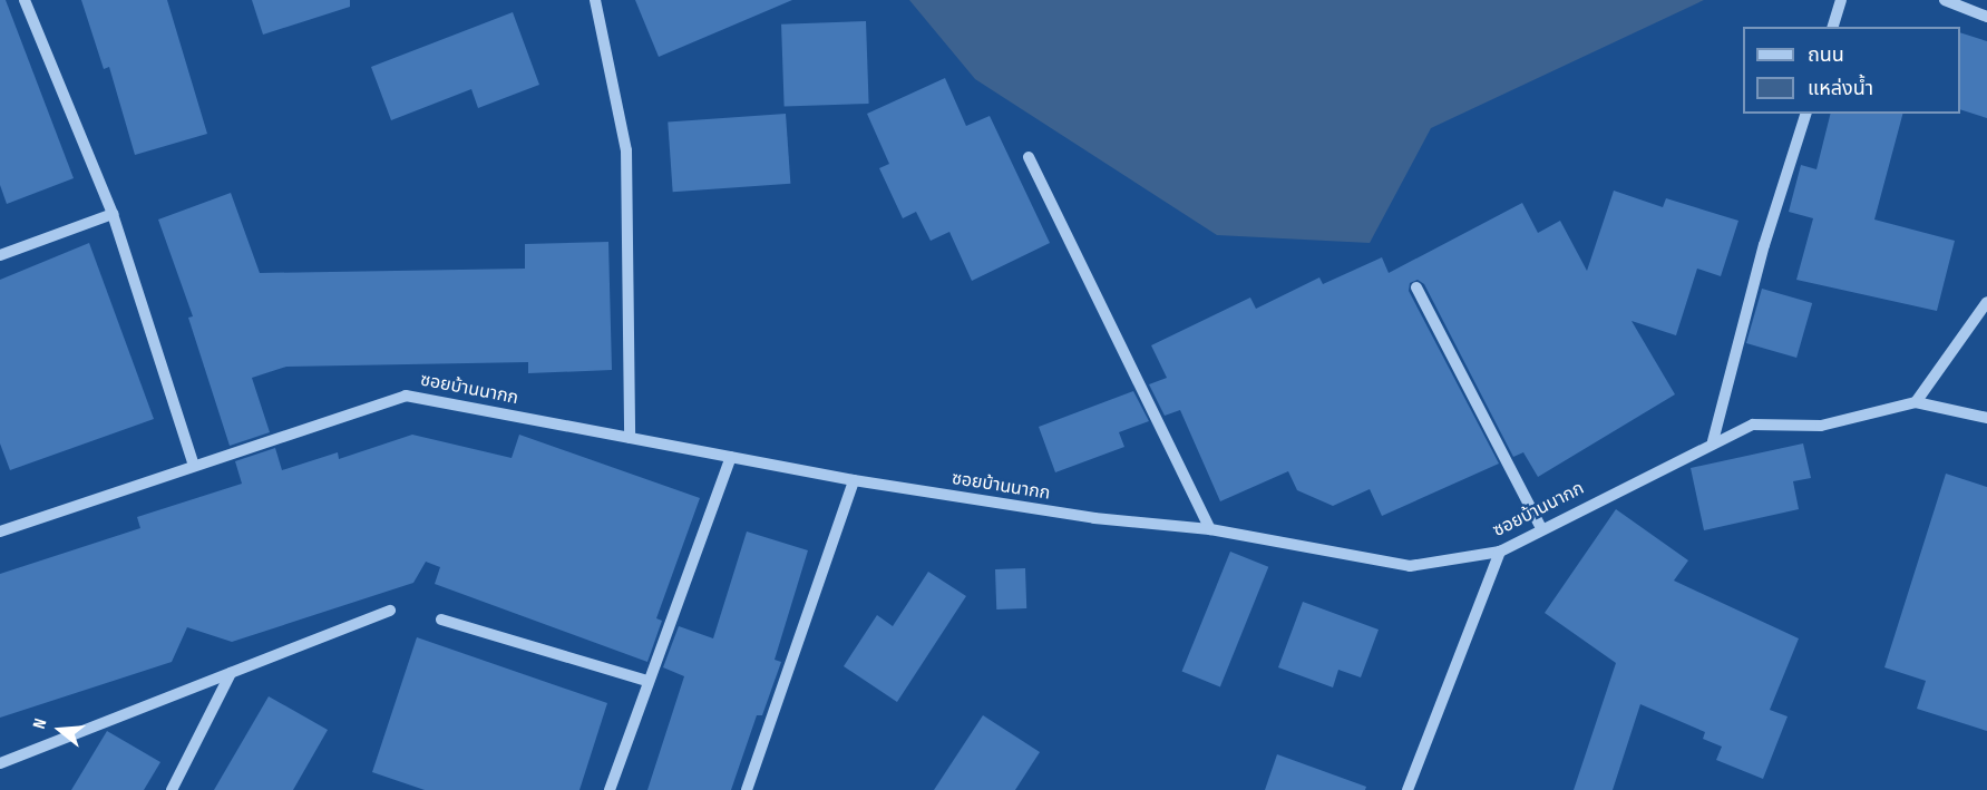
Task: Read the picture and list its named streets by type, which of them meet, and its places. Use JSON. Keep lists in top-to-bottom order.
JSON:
{
  "streets": {
    "street": ["ซอยบ้านนากก"]
  },
  "legend": ["ถนน", "แหล่งน้ำ"],
  "north": "left"
}
